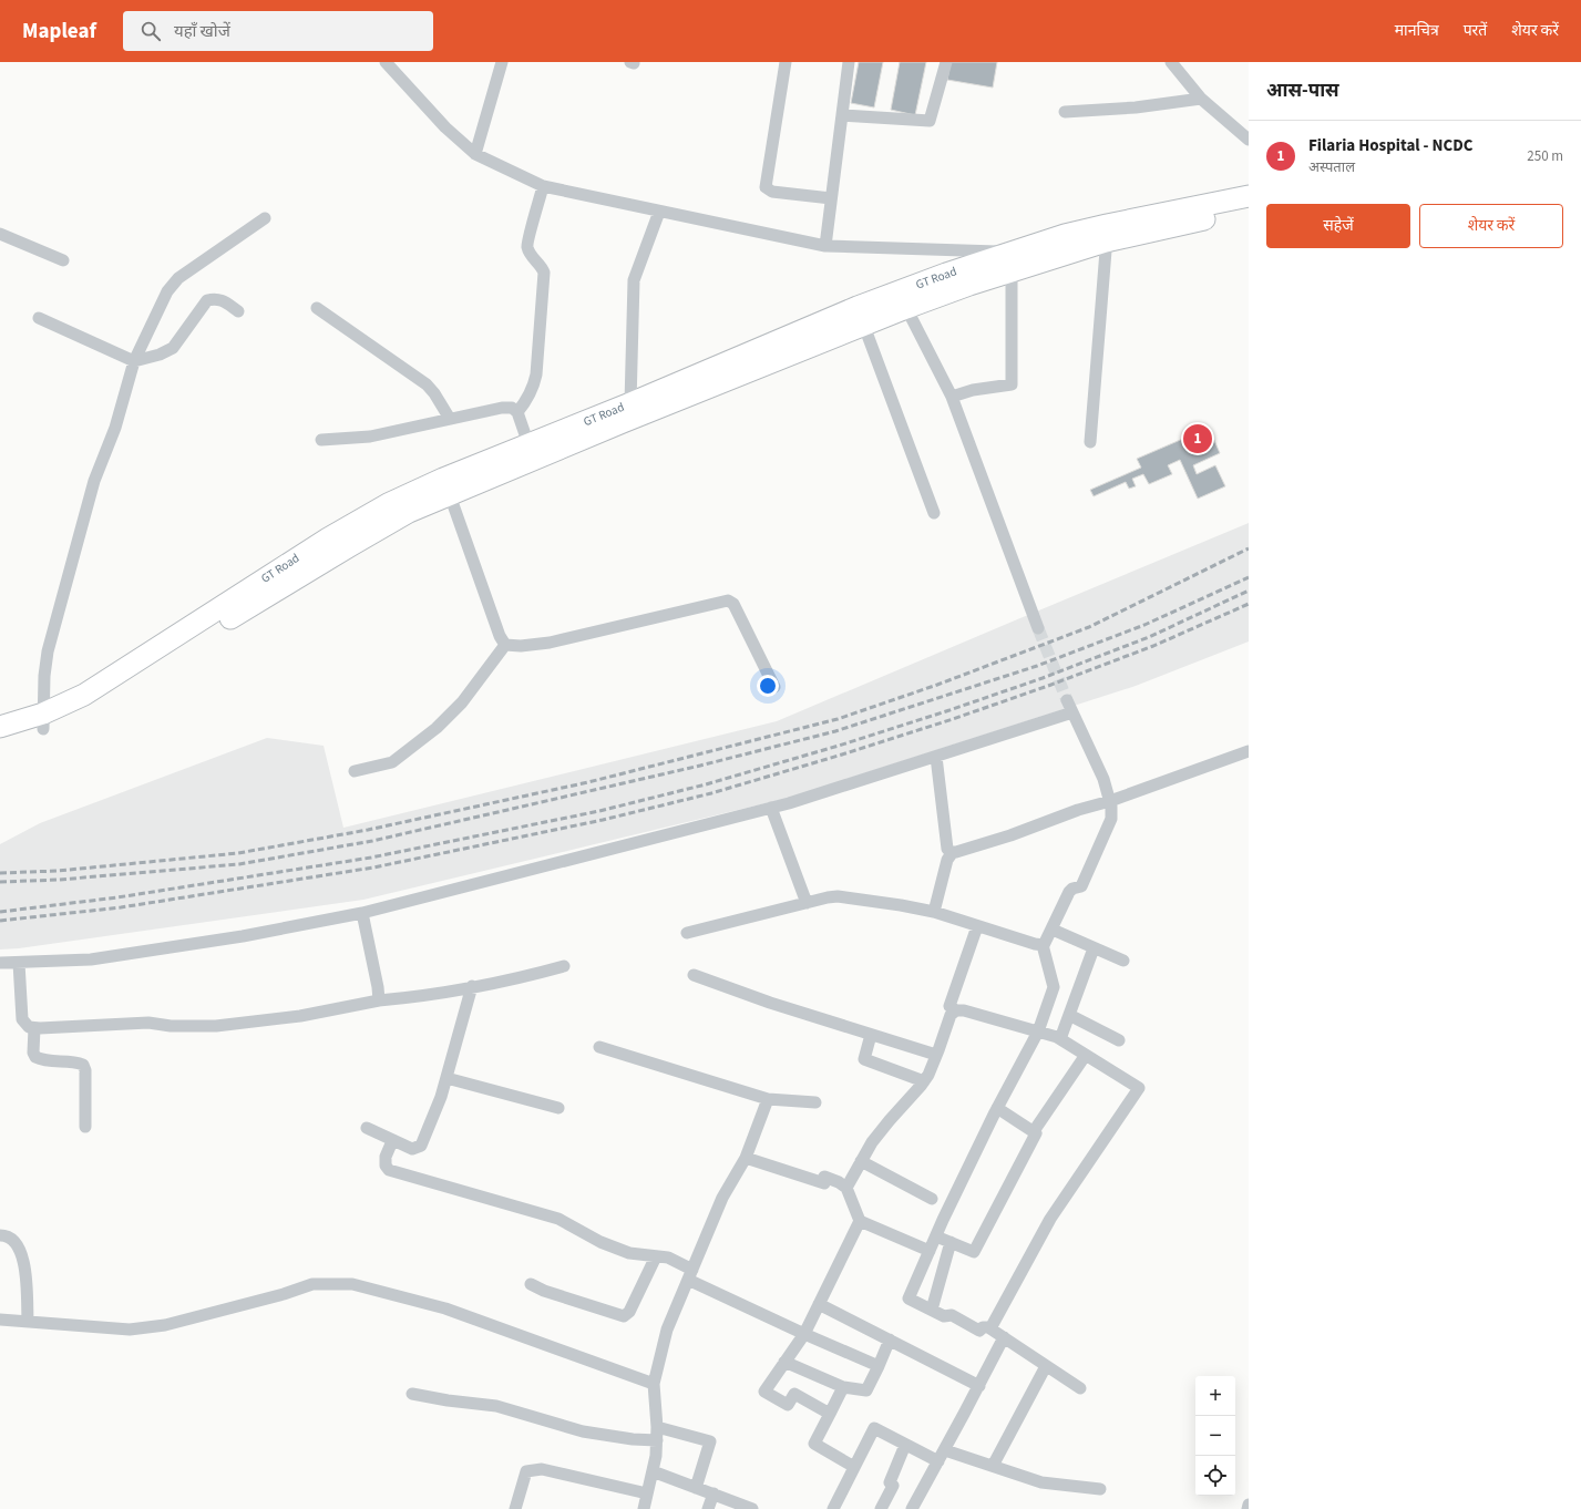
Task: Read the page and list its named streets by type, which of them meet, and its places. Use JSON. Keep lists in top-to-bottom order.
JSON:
{
  "streets": {
    "highway": ["GT Road"]
  },
  "page": {
    "header": "Mapleaf",
    "search": "यहाँ खोजें",
    "nav": ["मानचित्र", "परतें", "शेयर करें"],
    "heading": "आस-पास",
    "list": [
      {
        "mark": "1",
        "name": "Filaria Hospital - NCDC",
        "note": "अस्पताल",
        "value": "250 m"
      }
    ],
    "buttons": ["सहेजें", "शेयर करें"],
    "pins": "1",
    "map_buttons": ["+", "−"]
  }
}
